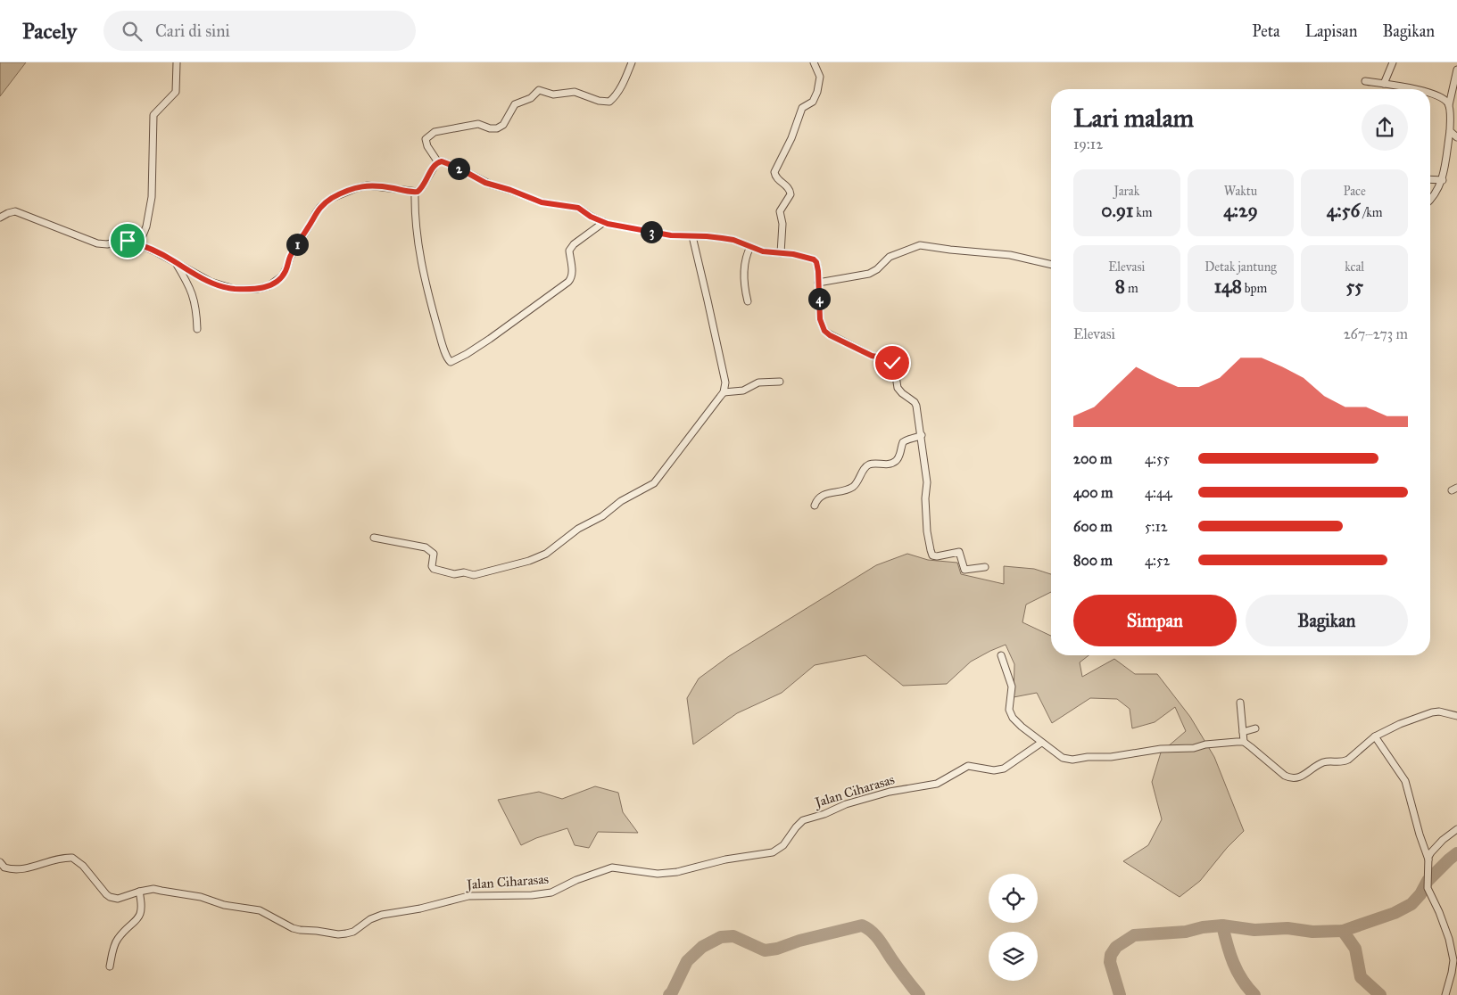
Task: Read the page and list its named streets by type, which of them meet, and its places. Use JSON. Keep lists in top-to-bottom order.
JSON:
{
  "streets": {
    "street": ["Jalan Ciharasas"]
  },
  "page": {
    "header": "Pacely",
    "search": "Cari di sini",
    "nav": ["Peta", "Lapisan", "Bagikan"],
    "heading": ["Lari malam", "19:12"],
    "pins": [
      "2",
      "3",
      "1",
      "4"
    ],
    "stats": [
      ["Jarak", "0.91 km"],
      ["Waktu", "4:29"],
      ["Pace", "4:56 /km"],
      ["Elevasi", "8 m"],
      ["Detak jantung", "148 bpm"],
      ["kcal", "55"]
    ],
    "chart": ["Elevasi", "267–273 m"],
    "list": [
      {
        "name": "200 m",
        "note": "4:55"
      },
      {
        "name": "400 m",
        "note": "4:44"
      },
      {
        "name": "600 m",
        "note": "5:12"
      },
      {
        "name": "800 m",
        "note": "4:52"
      }
    ],
    "buttons": ["Simpan", "Bagikan"]
  }
}
